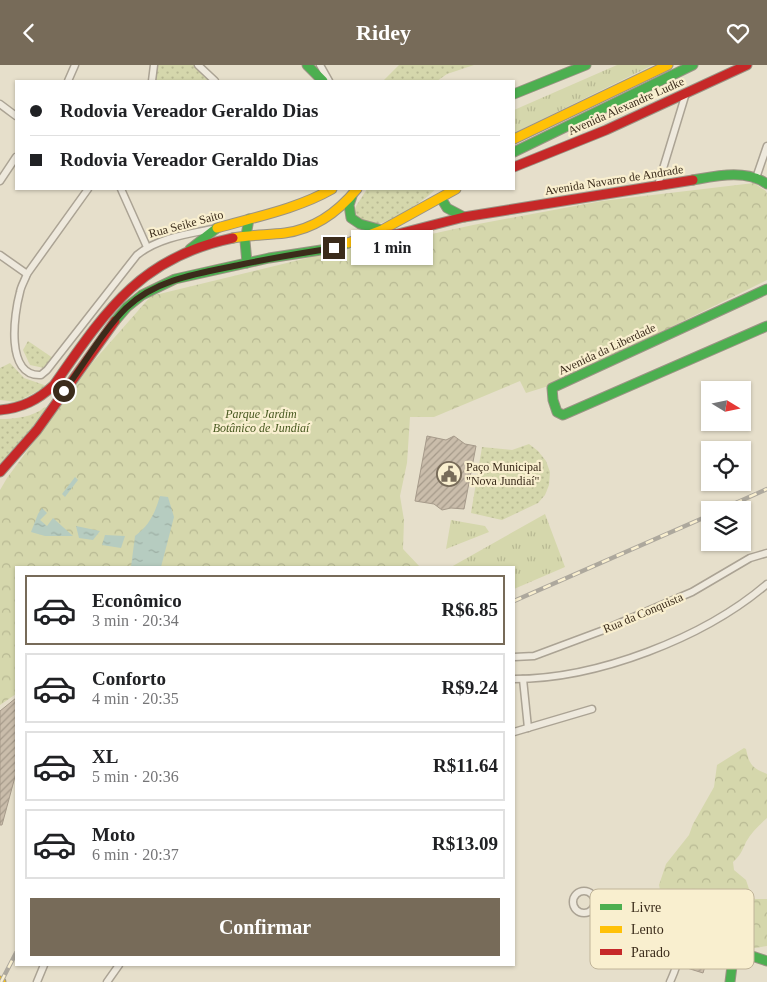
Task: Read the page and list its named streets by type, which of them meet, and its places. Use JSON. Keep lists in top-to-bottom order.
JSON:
{
  "streets": {
    "main road": [
      "Avenida Alexandre Ludke",
      "Avenida Navarro de Andrade",
      "Rua Seike Saito",
      "Avenida da Liberdade"
    ],
    "street": ["Rua da Conquista"]
  },
  "parks": ["Parque Jardim Botânico de Jundiaí"],
  "places": {
    "public building": ["Paço Municipal \"Nova Jundiaí\""]
  },
  "legend": ["Livre", "Lento", "Parado"],
  "north": "right",
  "page": {
    "header": "Ridey",
    "banner": ["Rodovia Vereador Geraldo Dias", "Rodovia Vereador Geraldo Dias"],
    "bubble": "1 min",
    "list": [
      {
        "name": "Econômico",
        "note": "3 min · 20:34",
        "value": "R$6.85"
      },
      {
        "name": "Conforto",
        "note": "4 min · 20:35",
        "value": "R$9.24"
      },
      {
        "name": "XL",
        "note": "5 min · 20:36",
        "value": "R$11.64"
      },
      {
        "name": "Moto",
        "note": "6 min · 20:37",
        "value": "R$13.09"
      }
    ],
    "buttons": "Confirmar"
  }
}
